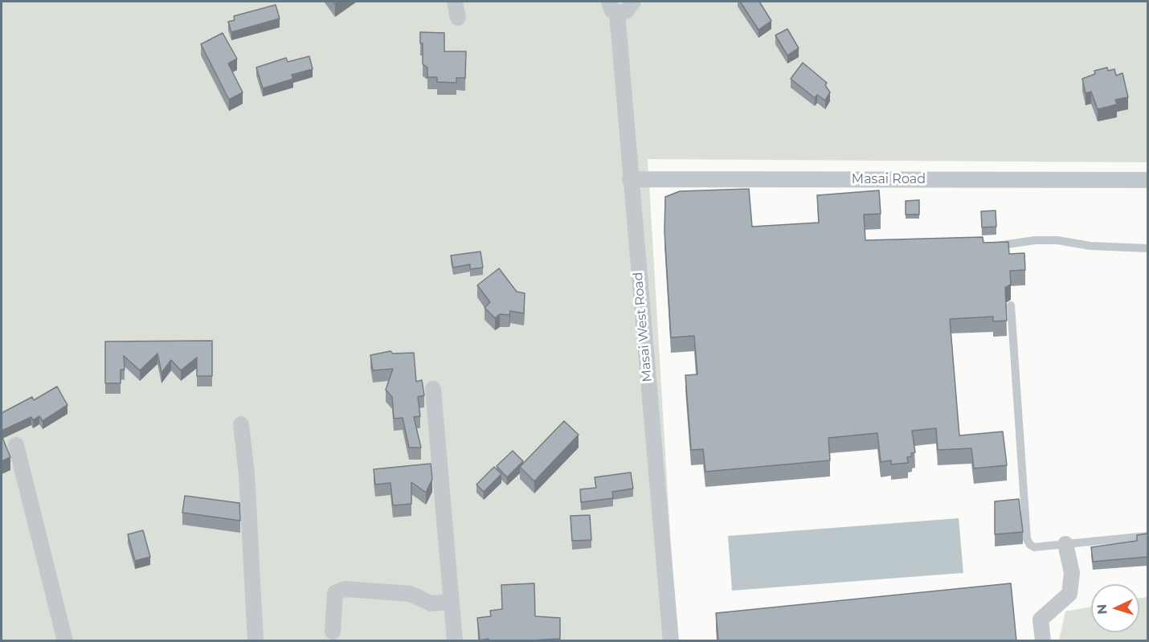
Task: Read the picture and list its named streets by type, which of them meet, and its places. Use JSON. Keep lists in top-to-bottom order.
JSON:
{
  "streets": {
    "street": ["Masai Road", "Masai West Road"]
  },
  "crossings": [
    ["Masai Road", "Masai West Road"]
  ],
  "north": "left"
}
